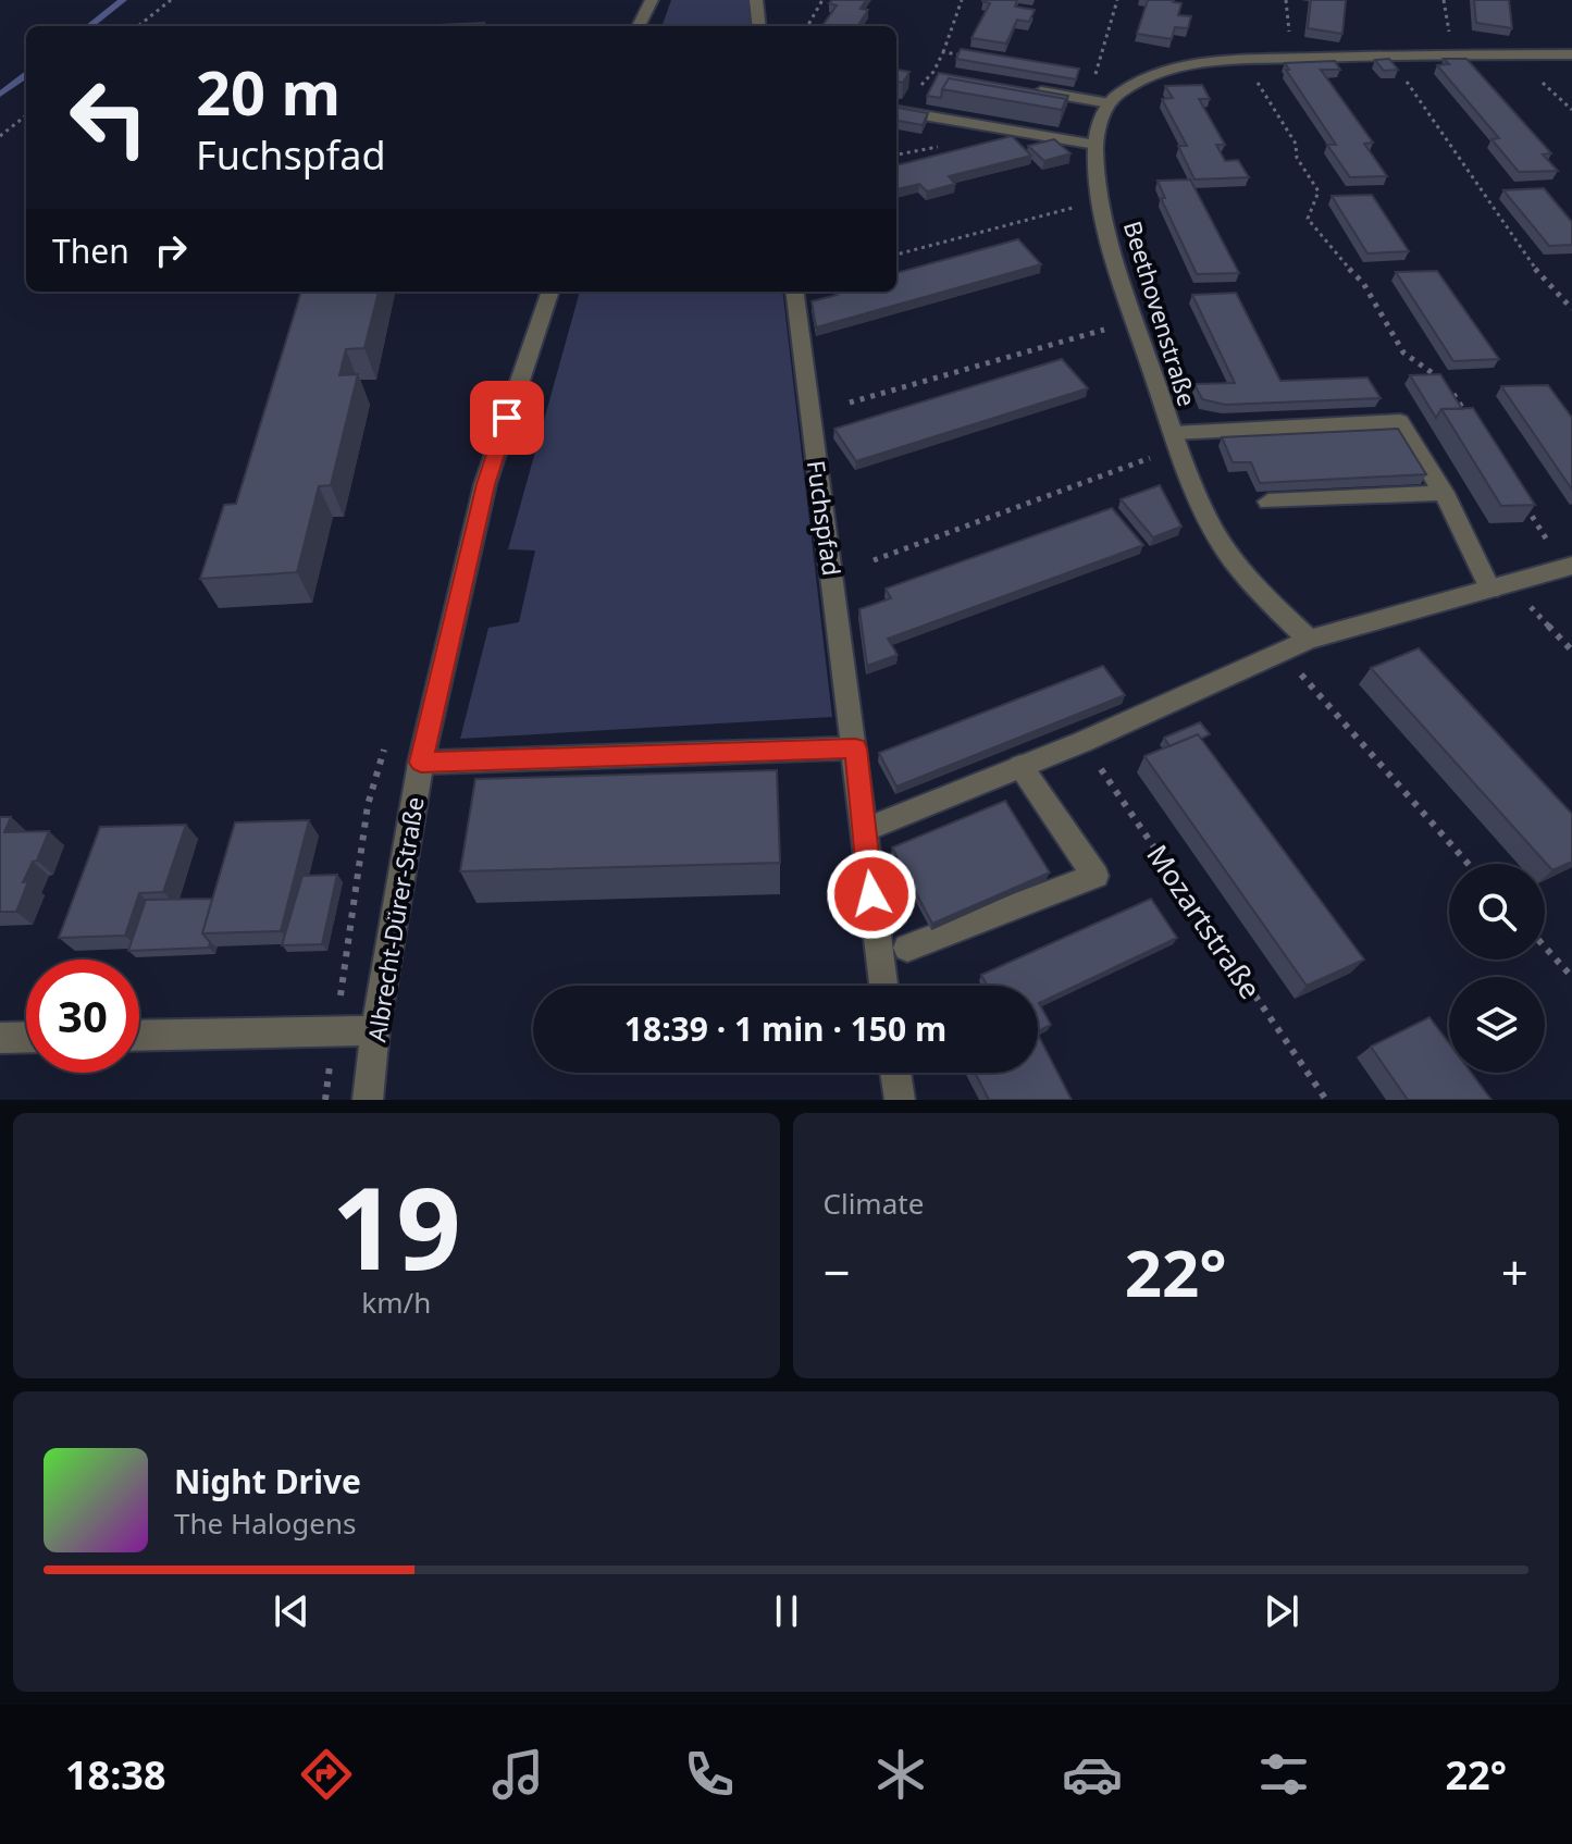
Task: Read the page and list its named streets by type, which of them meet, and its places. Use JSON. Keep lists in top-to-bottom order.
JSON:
{
  "streets": {
    "street": ["Beethovenstraße", "Fuchspfad", "Albrecht-Dürer-Straße"],
    "path": ["Mozartstraße"]
  },
  "page": {
    "turn": ["20 m", "Fuchspfad"],
    "then": "Then",
    "limit": "30",
    "trip": "18:39 · 1 min · 150 m",
    "tile": [
      ["19", "km/h"],
      "Climate"
    ],
    "heat": ["−", "22°", "+"],
    "song": ["Night Drive", "The Halogens"],
    "tabs": ["18:38", "22°"]
  }
}
